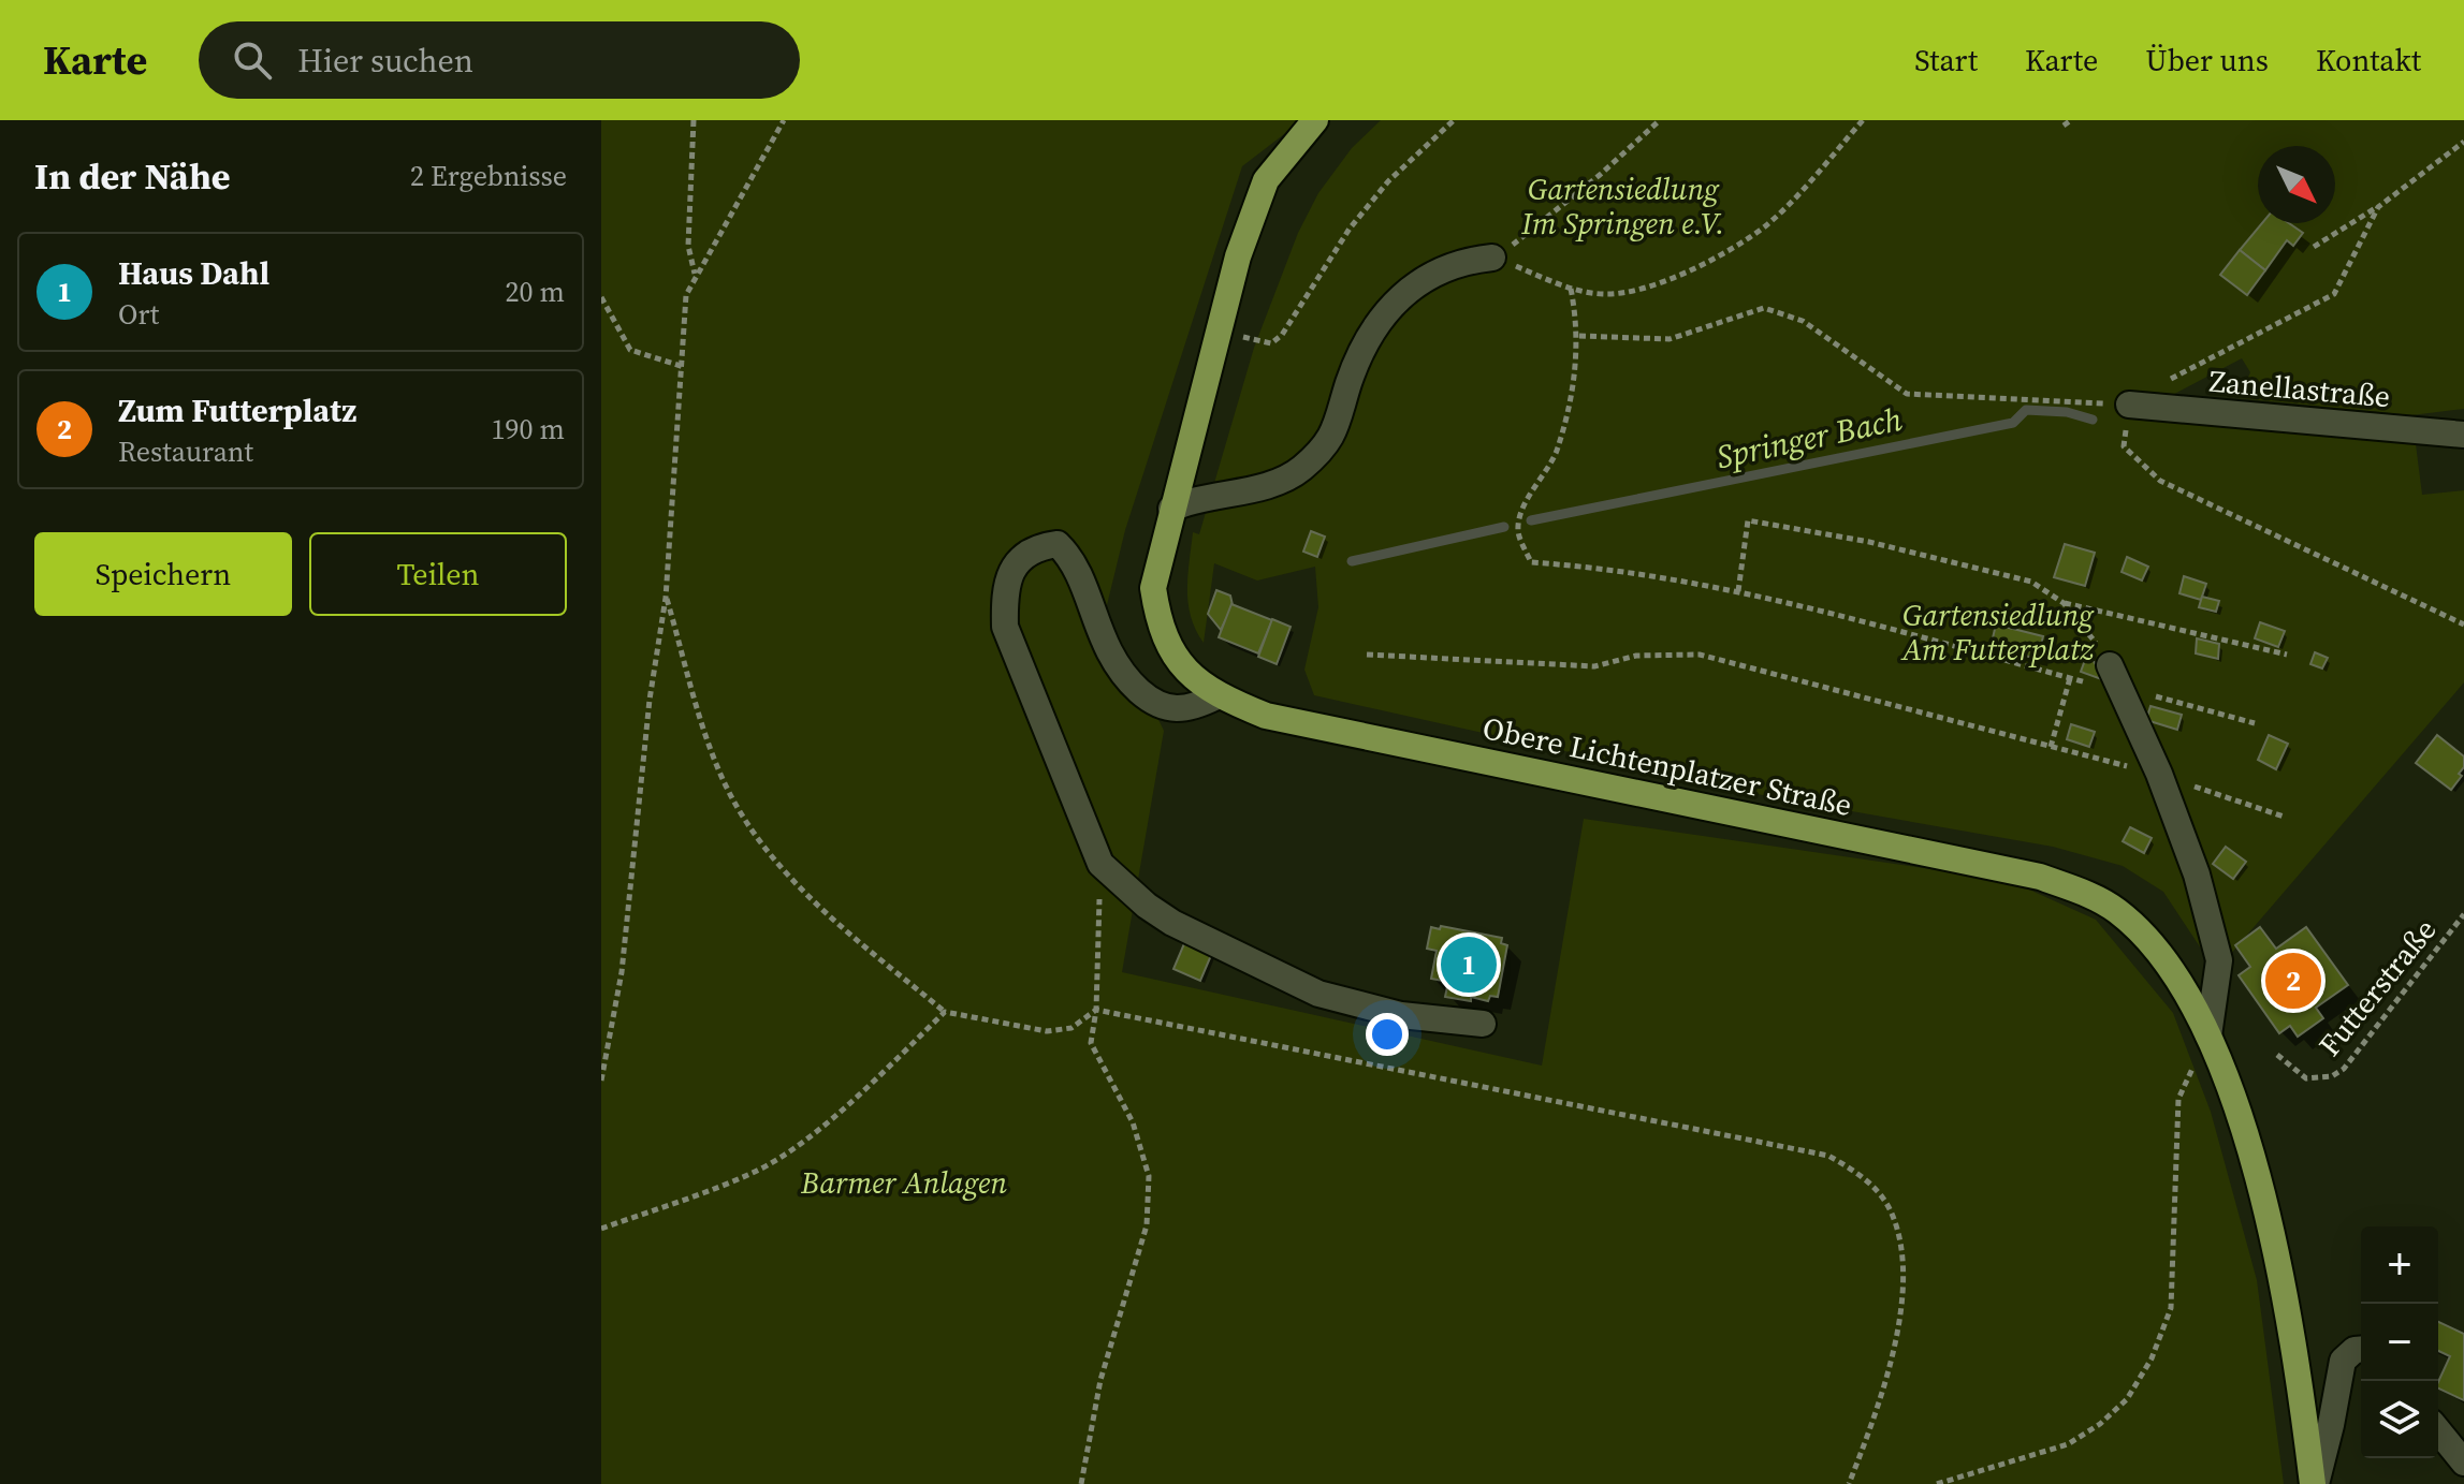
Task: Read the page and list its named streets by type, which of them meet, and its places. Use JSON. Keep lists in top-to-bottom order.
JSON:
{
  "streets": {
    "main road": ["Obere Lichtenplatzer Straße"],
    "street": ["Zanellastraße"],
    "path": ["Futterstraße"]
  },
  "water": ["Springer Bach"],
  "parks": ["Gartensiedlung Im Springen e.V.", "Gartensiedlung Am Futterplatz", "Barmer Anlagen"],
  "north": "bottom right",
  "page": {
    "header": "Karte",
    "search": "Hier suchen",
    "nav": [
      "Start",
      "Karte",
      "Über uns",
      "Kontakt"
    ],
    "heading": ["In der Nähe", "2 Ergebnisse"],
    "list": [
      {
        "mark": "1",
        "name": "Haus Dahl",
        "note": "Ort",
        "value": "20 m"
      },
      {
        "mark": "2",
        "name": "Zum Futterplatz",
        "note": "Restaurant",
        "value": "190 m"
      }
    ],
    "buttons": ["Speichern", "Teilen"],
    "pins": ["1", "2"],
    "map_buttons": ["+", "−"]
  }
}
